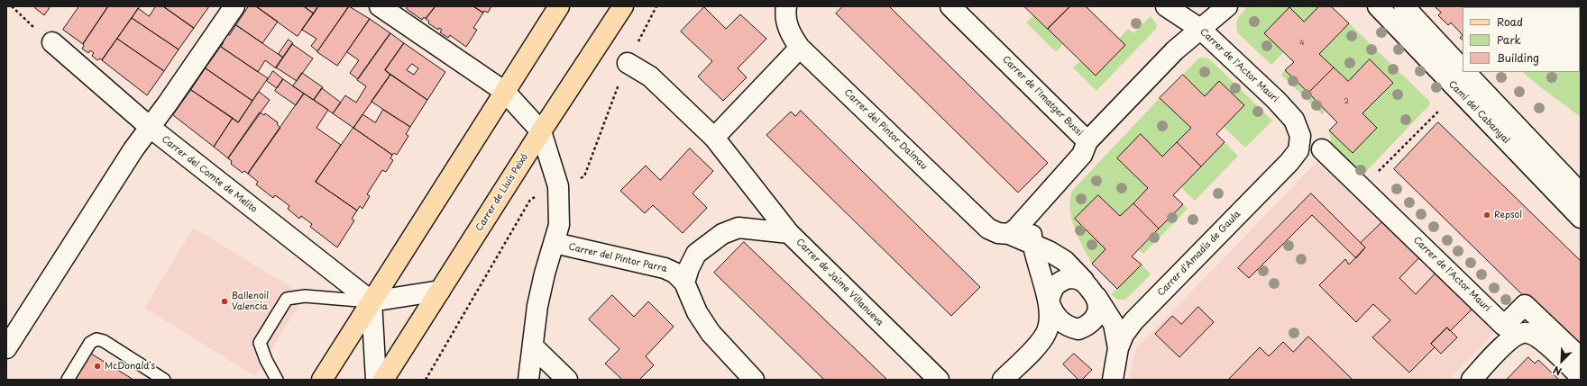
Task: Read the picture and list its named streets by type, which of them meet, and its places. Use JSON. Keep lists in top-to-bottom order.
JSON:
{
  "streets": {
    "main road": ["Carrer de Lluís Peixó"],
    "street": [
      "Carrer de l'Actor Mauri",
      "Carrer de l'Imatger Bussi",
      "Camí del Cabanyal",
      "Carrer del Pintor Dalmau",
      "Carrer del Comte de Melito",
      "Carrer d'Amadís de Gaula",
      "Carrer del Pintor Parra",
      "Carrer de Jaime Villanueva"
    ]
  },
  "crossings": [
    ["Carrer de l'Actor Mauri", "Carrer de l'Imatger Bussi"],
    ["Carrer de l'Actor Mauri", "Carrer d'Amadís de Gaula"],
    ["Carrer del Pintor Dalmau", "Carrer d'Amadís de Gaula"],
    ["Carrer del Pintor Parra", "Carrer de Jaime Villanueva"]
  ],
  "places": ["Repsol", "Ballenoil Valencia", "McDonald's"],
  "house_numbers": ["4", "2"],
  "legend": ["Road", "Park", "Building"],
  "north": "bottom left"
}
